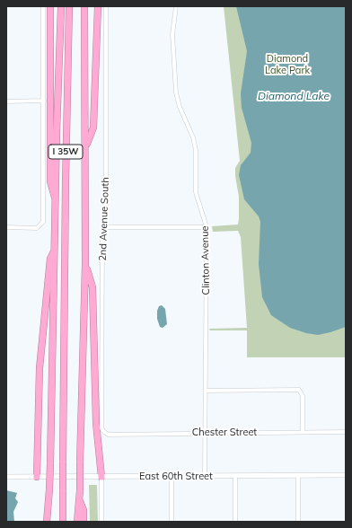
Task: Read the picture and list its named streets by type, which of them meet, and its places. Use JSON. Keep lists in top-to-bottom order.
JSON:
{
  "streets": {
    "highway": ["I 35W"],
    "street": [
      "2nd Avenue South",
      "Clinton Avenue",
      "Chester Street",
      "East 60th Street"
    ]
  },
  "crossings": [
    ["2nd Avenue South", "Chester Street"],
    ["Clinton Avenue", "Chester Street"],
    ["Clinton Avenue", "East 60th Street"]
  ],
  "water": ["Diamond Lake"],
  "parks": ["Diamond Lake Park"]
}
